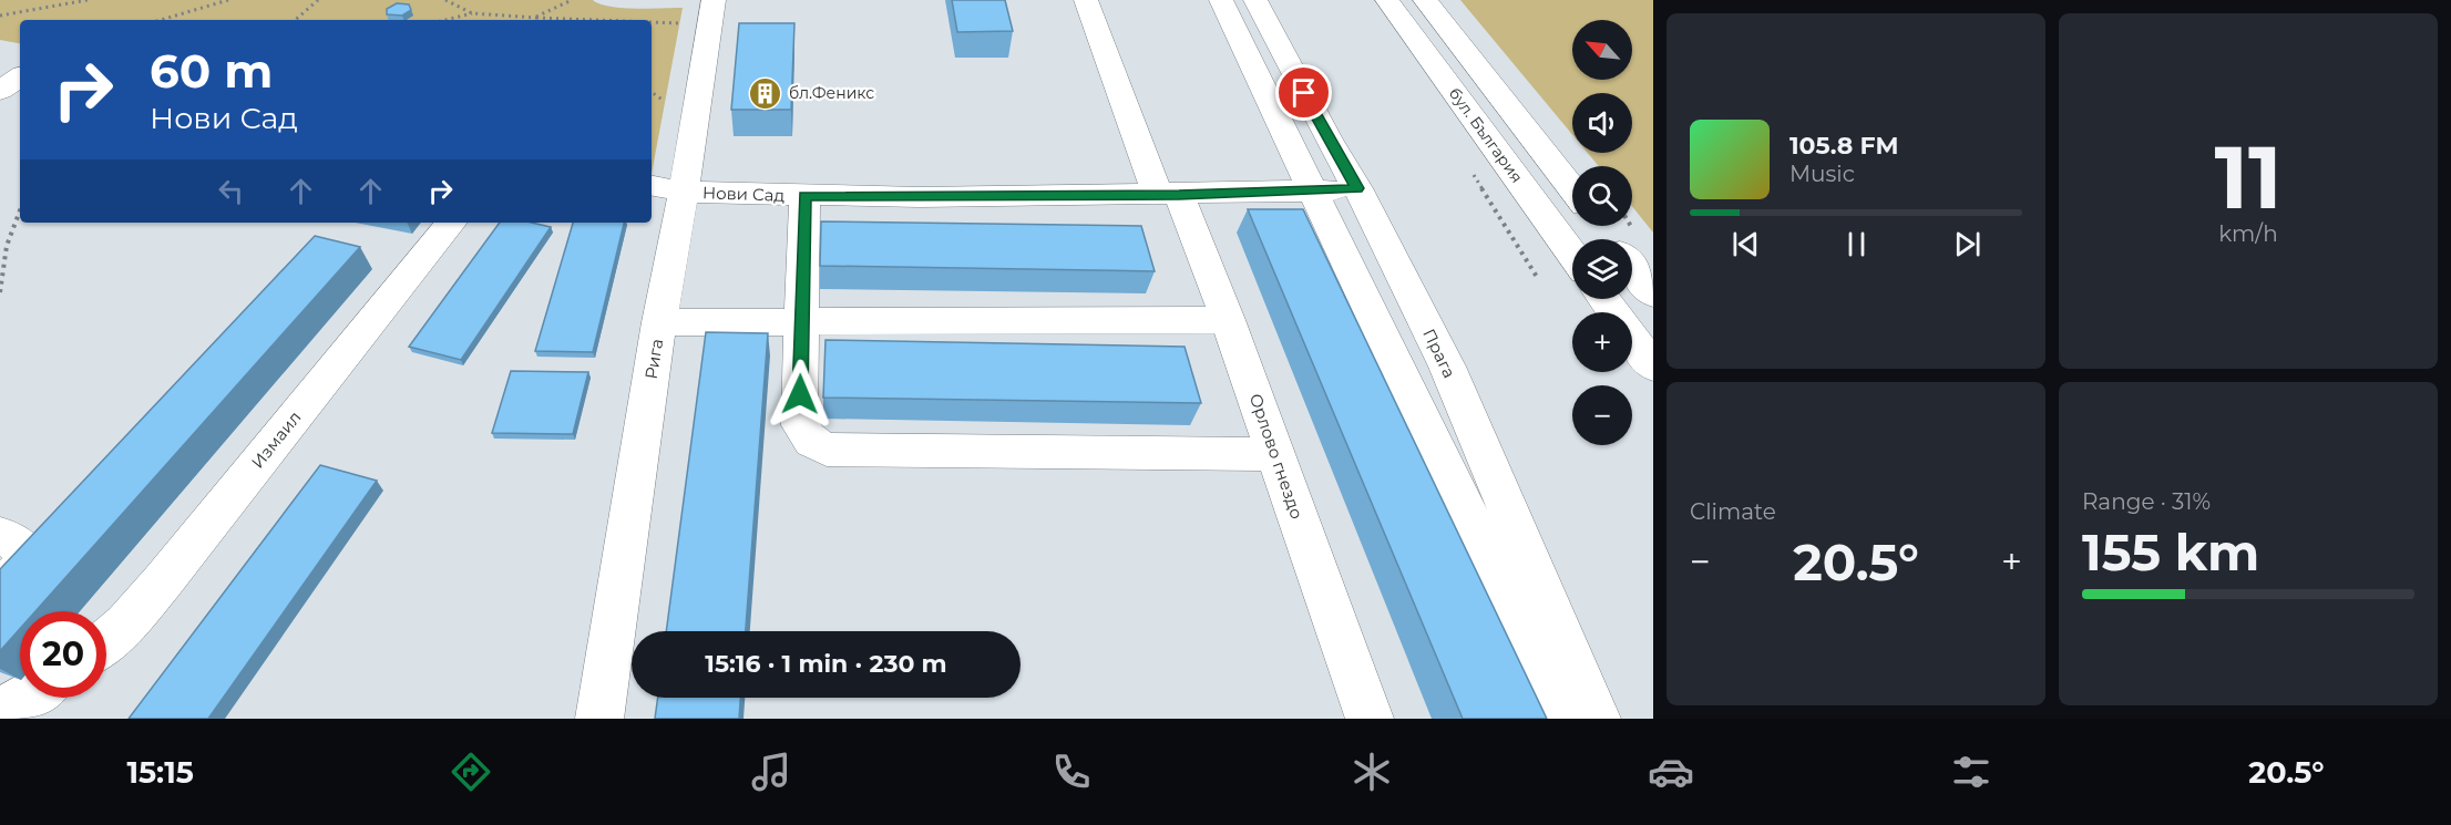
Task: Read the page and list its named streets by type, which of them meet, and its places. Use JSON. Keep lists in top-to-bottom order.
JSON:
{
  "streets": {
    "main road": [
      "бул. България",
      "Нови Сад",
      "Прага",
      "Рига",
      "Измаил",
      "Орлово гнездо"
    ]
  },
  "crossings": [
    ["Нови Сад", "Прага"],
    ["Нови Сад", "Рига"],
    ["Нови Сад", "Орлово гнездо"]
  ],
  "places": {
    "building": ["бл.Феникс"]
  },
  "north": "top left",
  "page": {
    "tile": [
      ["11", "km/h"],
      "Climate",
      ["Range · 31%", "155 km"]
    ],
    "map_buttons": ["+", "−"],
    "turn": ["60 m", "Нови Сад"],
    "song": ["105.8 FM", "Music"],
    "heat": ["−", "20.5°", "+"],
    "limit": "20",
    "trip": "15:16 · 1 min · 230 m",
    "tabs": ["15:15", "20.5°"]
  }
}
